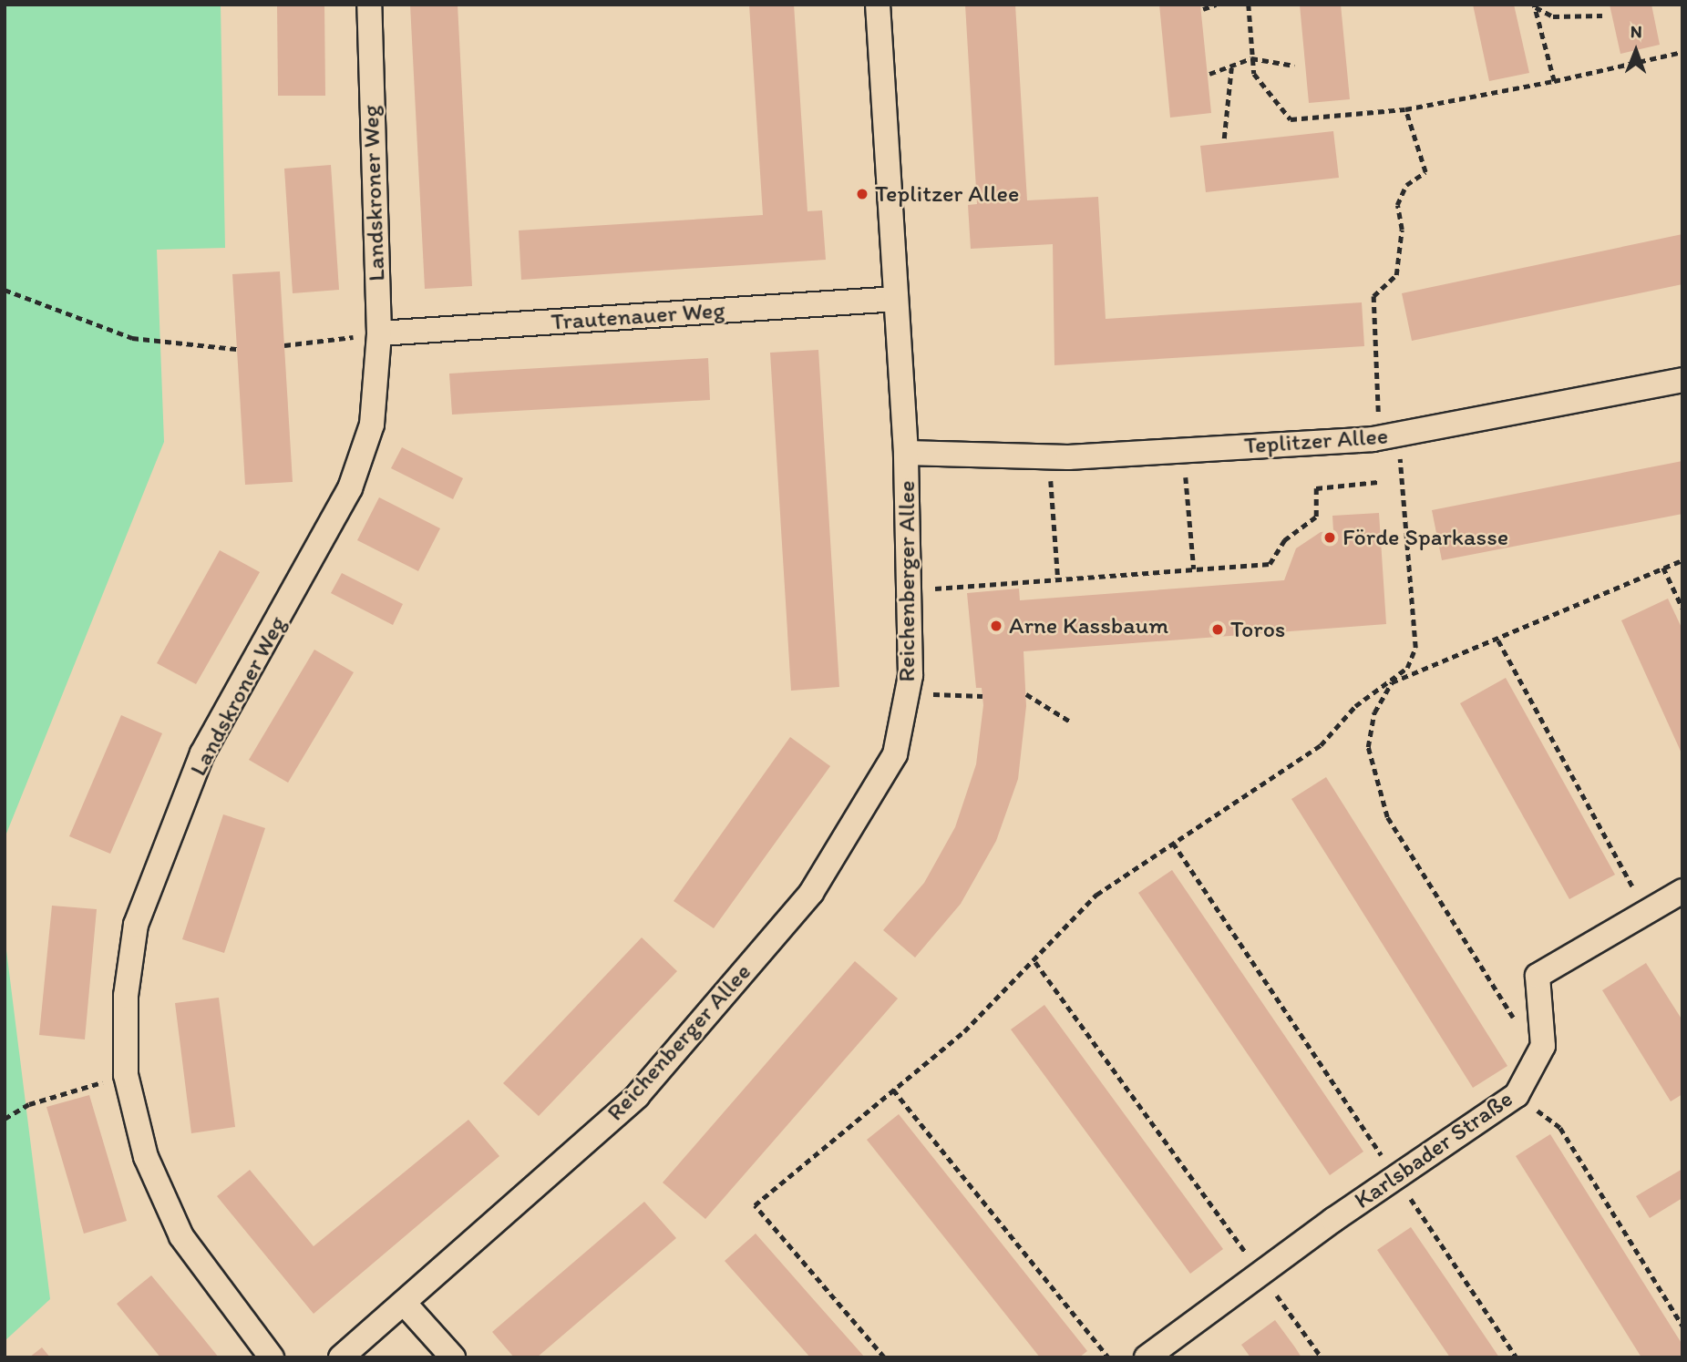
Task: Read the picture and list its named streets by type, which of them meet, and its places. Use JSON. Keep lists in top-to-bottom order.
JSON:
{
  "streets": {
    "street": [
      "Landskroner Weg",
      "Trautenauer Weg",
      "Teplitzer Allee",
      "Reichenberger Allee",
      "Karlsbader Straße"
    ]
  },
  "crossings": [
    ["Landskroner Weg", "Trautenauer Weg"],
    ["Trautenauer Weg", "Reichenberger Allee"],
    ["Teplitzer Allee", "Reichenberger Allee"]
  ],
  "places": [
    "Teplitzer Allee",
    "Förde Sparkasse",
    "Arne Kassbaum",
    "Toros"
  ],
  "north": "top"
}
